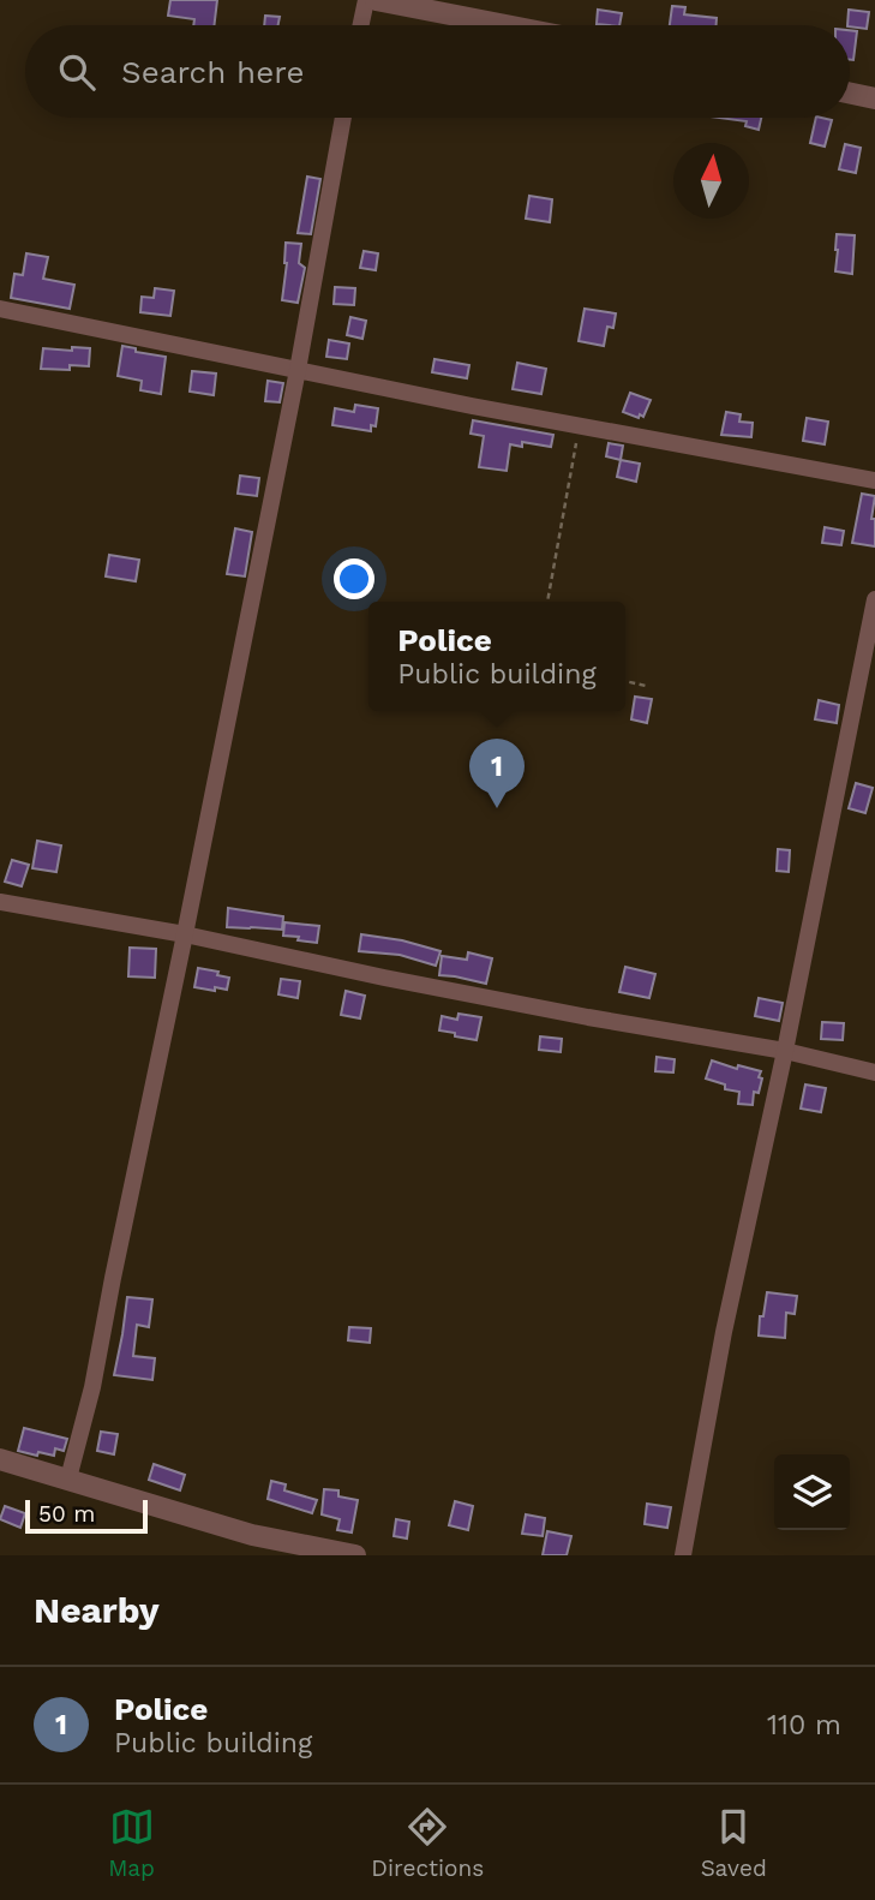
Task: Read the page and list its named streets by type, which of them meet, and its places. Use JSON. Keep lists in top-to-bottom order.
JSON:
{
  "scale_bar": "50 m",
  "north": "top",
  "page": {
    "search": "Search here",
    "popup": ["Police", "Public building"],
    "pins": "1",
    "scale": "50 m",
    "heading": "Nearby",
    "list": [
      {
        "mark": "1",
        "name": "Police",
        "note": "Public building",
        "value": "110 m"
      }
    ],
    "nav": ["Map", "Directions", "Saved"]
  }
}
